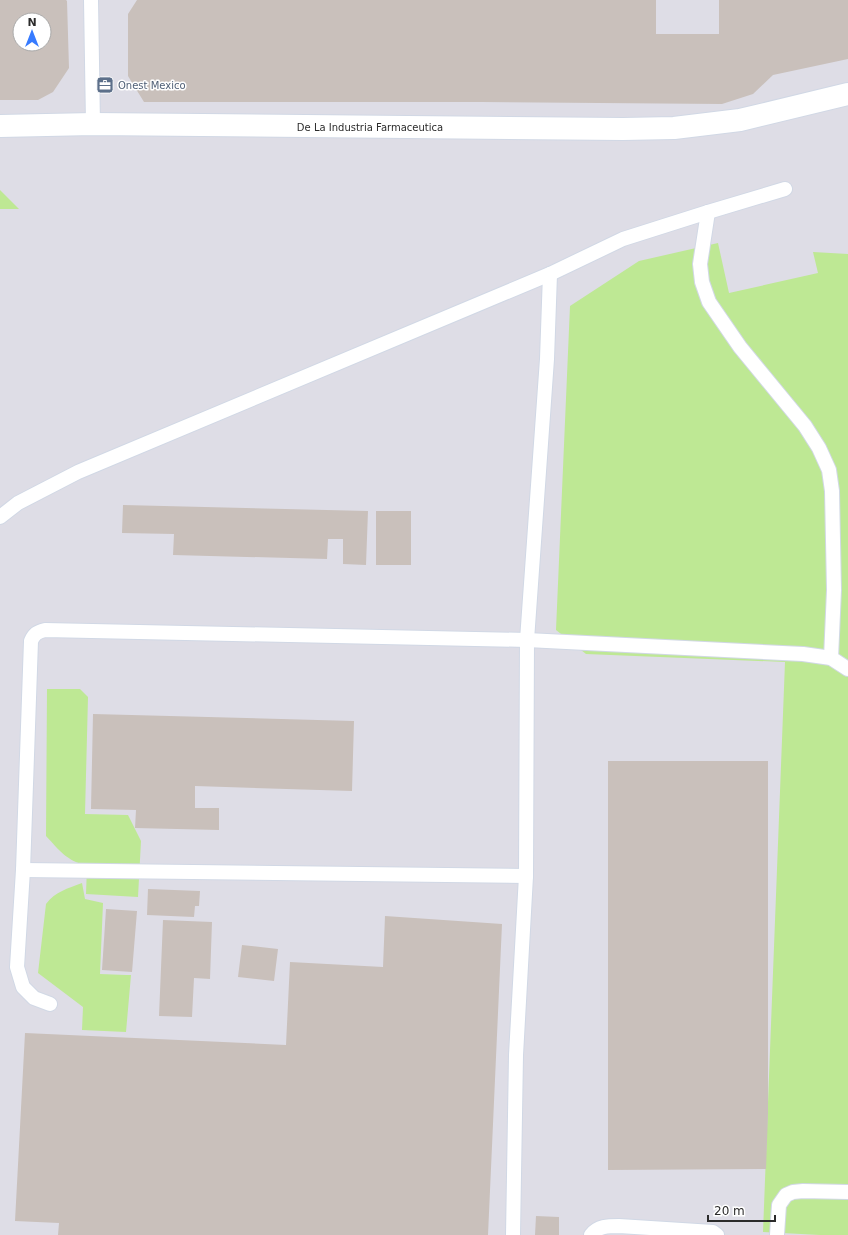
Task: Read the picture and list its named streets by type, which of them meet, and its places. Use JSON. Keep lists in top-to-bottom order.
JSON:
{
  "streets": {
    "main road": ["De La Industria Farmaceutica"]
  },
  "places": {
    "office": ["Onest Mexico"]
  },
  "scale_bar": "20 m",
  "north": "top"
}
